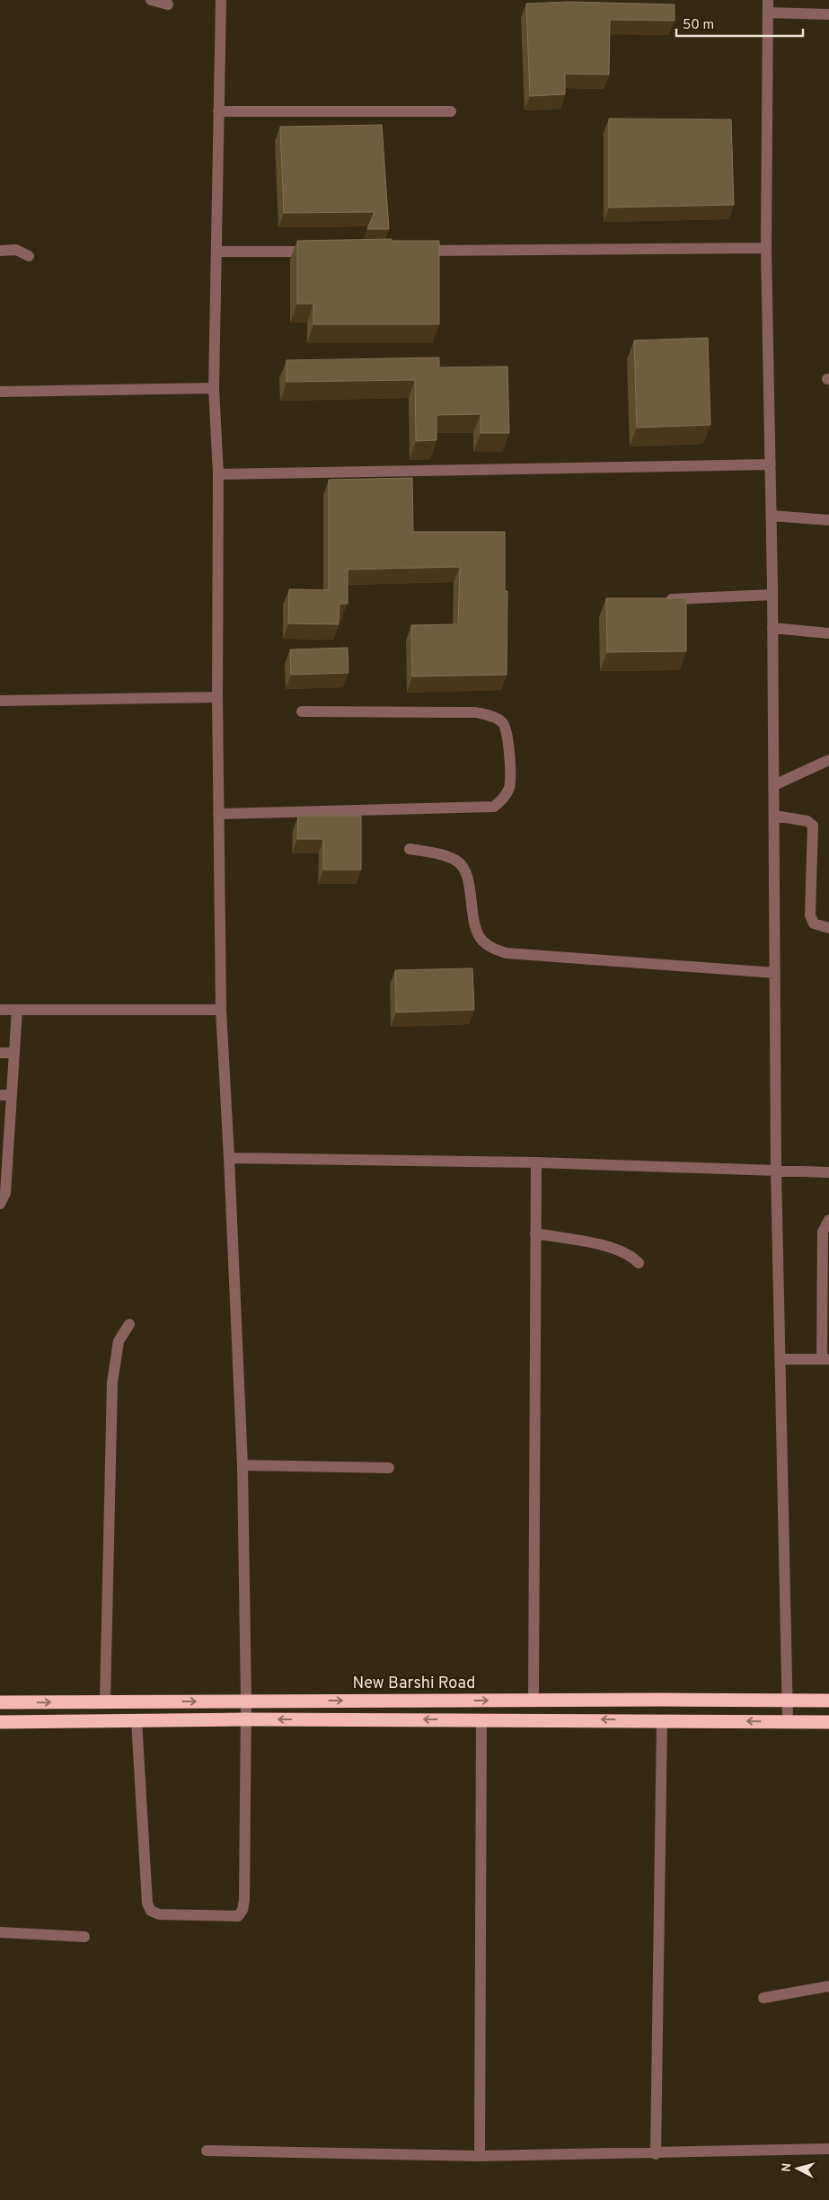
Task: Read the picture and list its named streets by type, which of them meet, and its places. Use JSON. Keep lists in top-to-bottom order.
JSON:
{
  "streets": {
    "highway": ["New Barshi Road"]
  },
  "scale_bar": "50 m",
  "north": "left"
}
